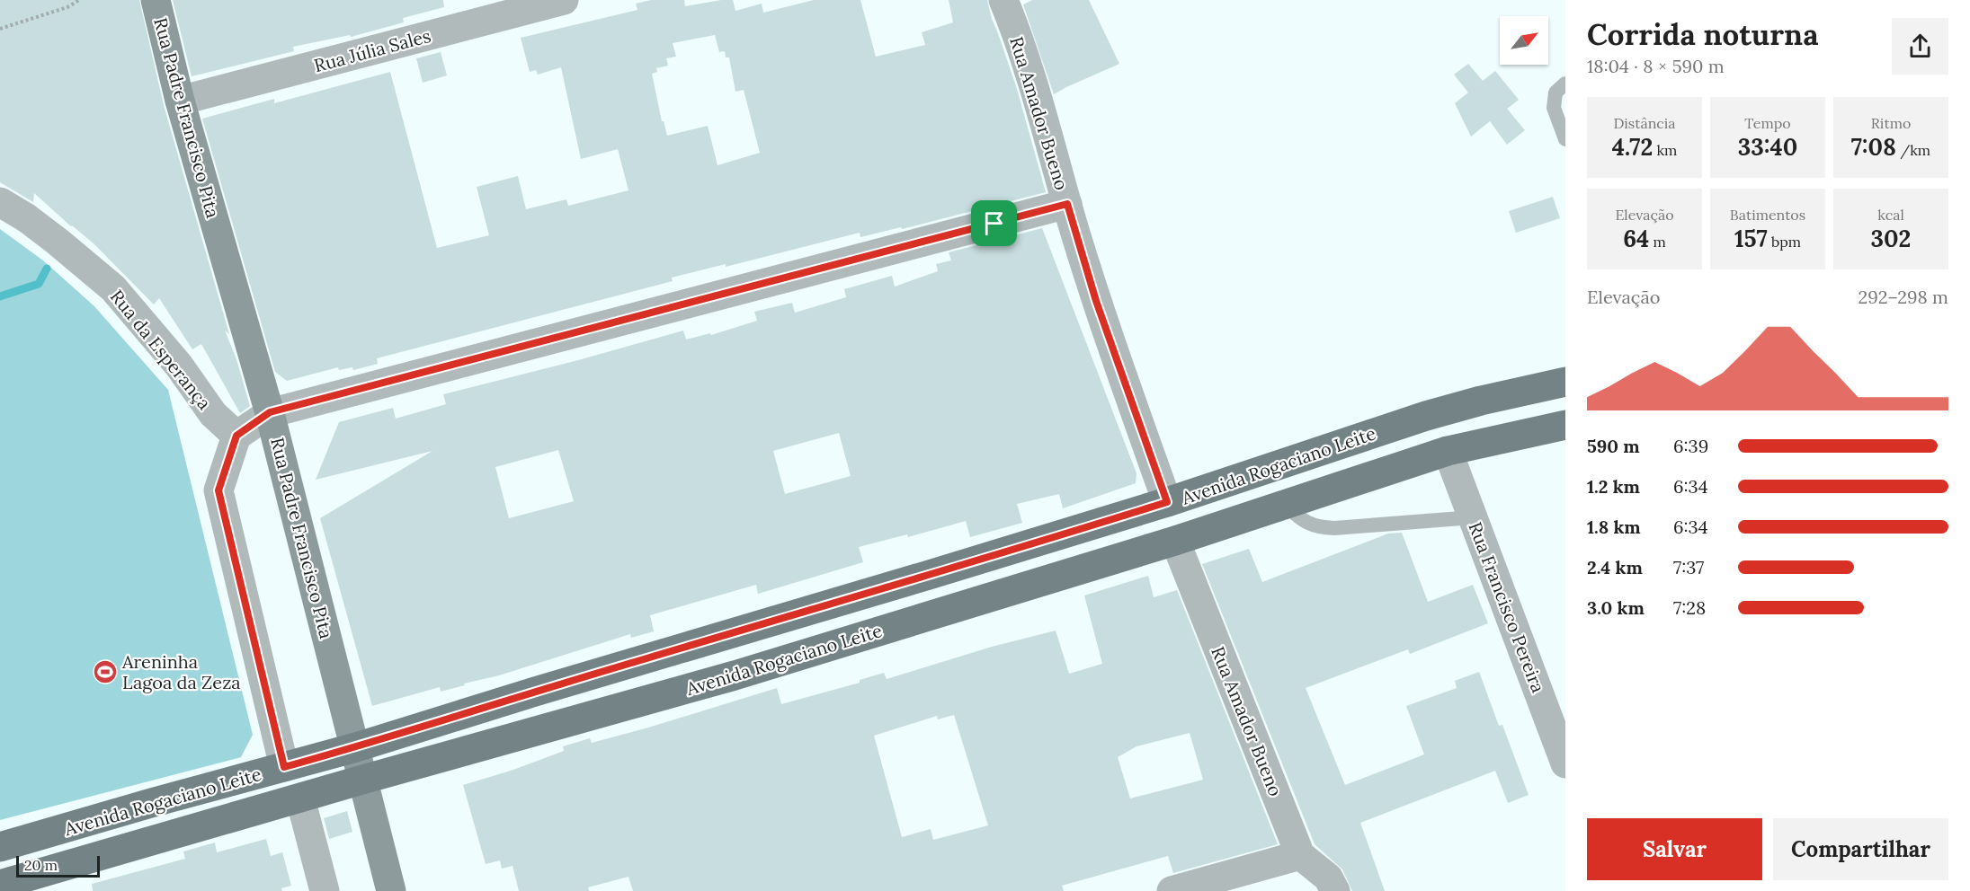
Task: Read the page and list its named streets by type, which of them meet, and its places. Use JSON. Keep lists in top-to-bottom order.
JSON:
{
  "streets": {
    "main road": ["Avenida Rogaciano Leite"],
    "street": [
      "Rua Júlia Sales",
      "Rua Amador Bueno",
      "Rua Padre Francisco Pita",
      "Rua da Esperança",
      "Rua Francisco Pereira"
    ]
  },
  "crossings": [
    ["Rua Júlia Sales", "Rua Padre Francisco Pita"],
    ["Rua Amador Bueno", "Avenida Rogaciano Leite"],
    ["Rua Padre Francisco Pita", "Avenida Rogaciano Leite"],
    ["Avenida Rogaciano Leite", "Rua Francisco Pereira"]
  ],
  "places": {
    "sports": ["Areninha Lagoa da Zeza"]
  },
  "scale_bar": "20 m",
  "north": "top right",
  "page": {
    "heading": ["Corrida noturna", "18:04 · 8 × 590 m"],
    "stats": [
      ["Distância", "4.72 km"],
      ["Tempo", "33:40"],
      ["Ritmo", "7:08 /km"],
      ["Elevação", "64 m"],
      ["Batimentos", "157 bpm"],
      ["kcal", "302"]
    ],
    "chart": ["Elevação", "292–298 m"],
    "list": [
      {
        "name": "590 m",
        "note": "6:39"
      },
      {
        "name": "1.2 km",
        "note": "6:34"
      },
      {
        "name": "1.8 km",
        "note": "6:34"
      },
      {
        "name": "2.4 km",
        "note": "7:37"
      },
      {
        "name": "3.0 km",
        "note": "7:28"
      }
    ],
    "buttons": ["Salvar", "Compartilhar"],
    "scale": "20 m"
  }
}
